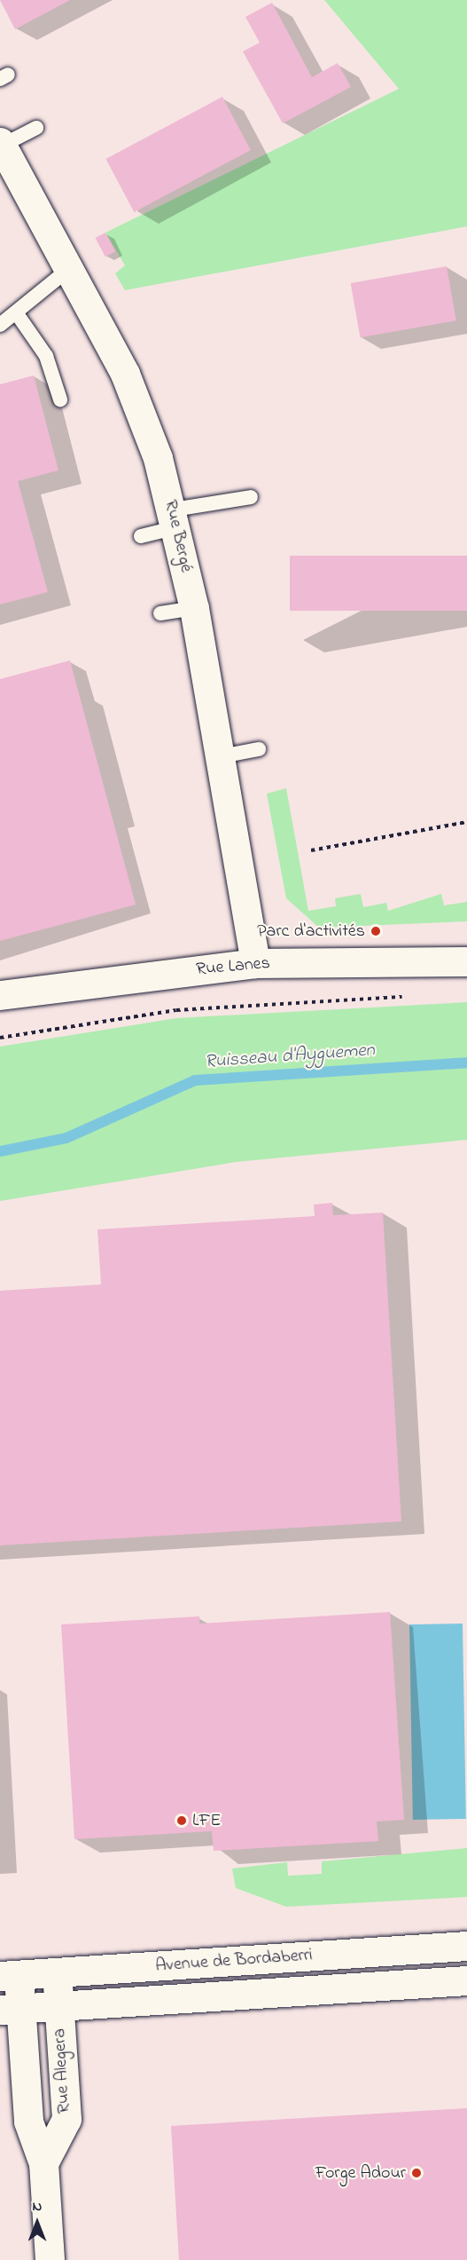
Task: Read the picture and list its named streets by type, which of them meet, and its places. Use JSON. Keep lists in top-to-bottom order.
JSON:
{
  "streets": {
    "street": [
      "Rue Bergé",
      "Rue Lanes",
      "Avenue de Bordaberri",
      "Rue Alegera"
    ]
  },
  "crossings": [
    ["Rue Bergé", "Rue Lanes"],
    ["Avenue de Bordaberri", "Rue Alegera"]
  ],
  "water": ["Ruisseau d'Ayguemen"],
  "places": ["Parc d'activités", "LFE", "Forge Adour"],
  "north": "top"
}
